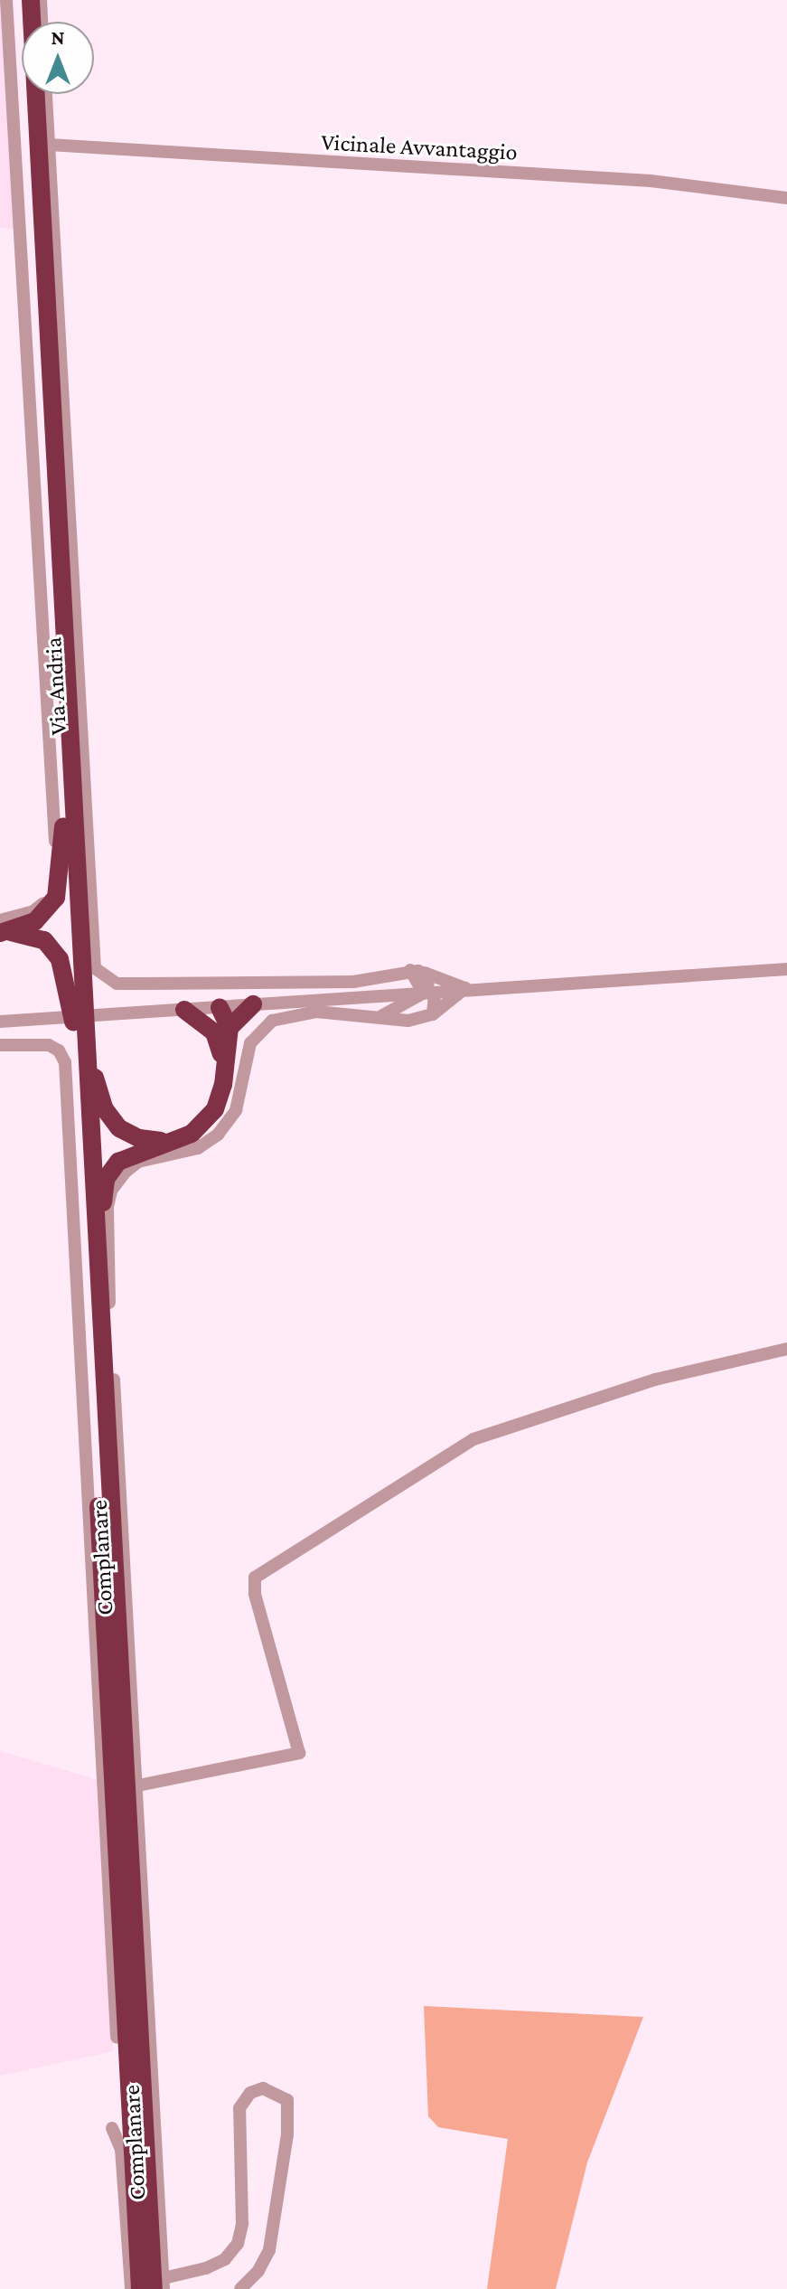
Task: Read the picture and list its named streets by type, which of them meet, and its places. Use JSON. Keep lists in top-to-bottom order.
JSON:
{
  "streets": {
    "street": ["Vicinale Avvantaggio", "Via Andria", "Complanare"]
  },
  "crossings": [
    ["Vicinale Avvantaggio", "Via Andria"]
  ],
  "north": "top"
}
